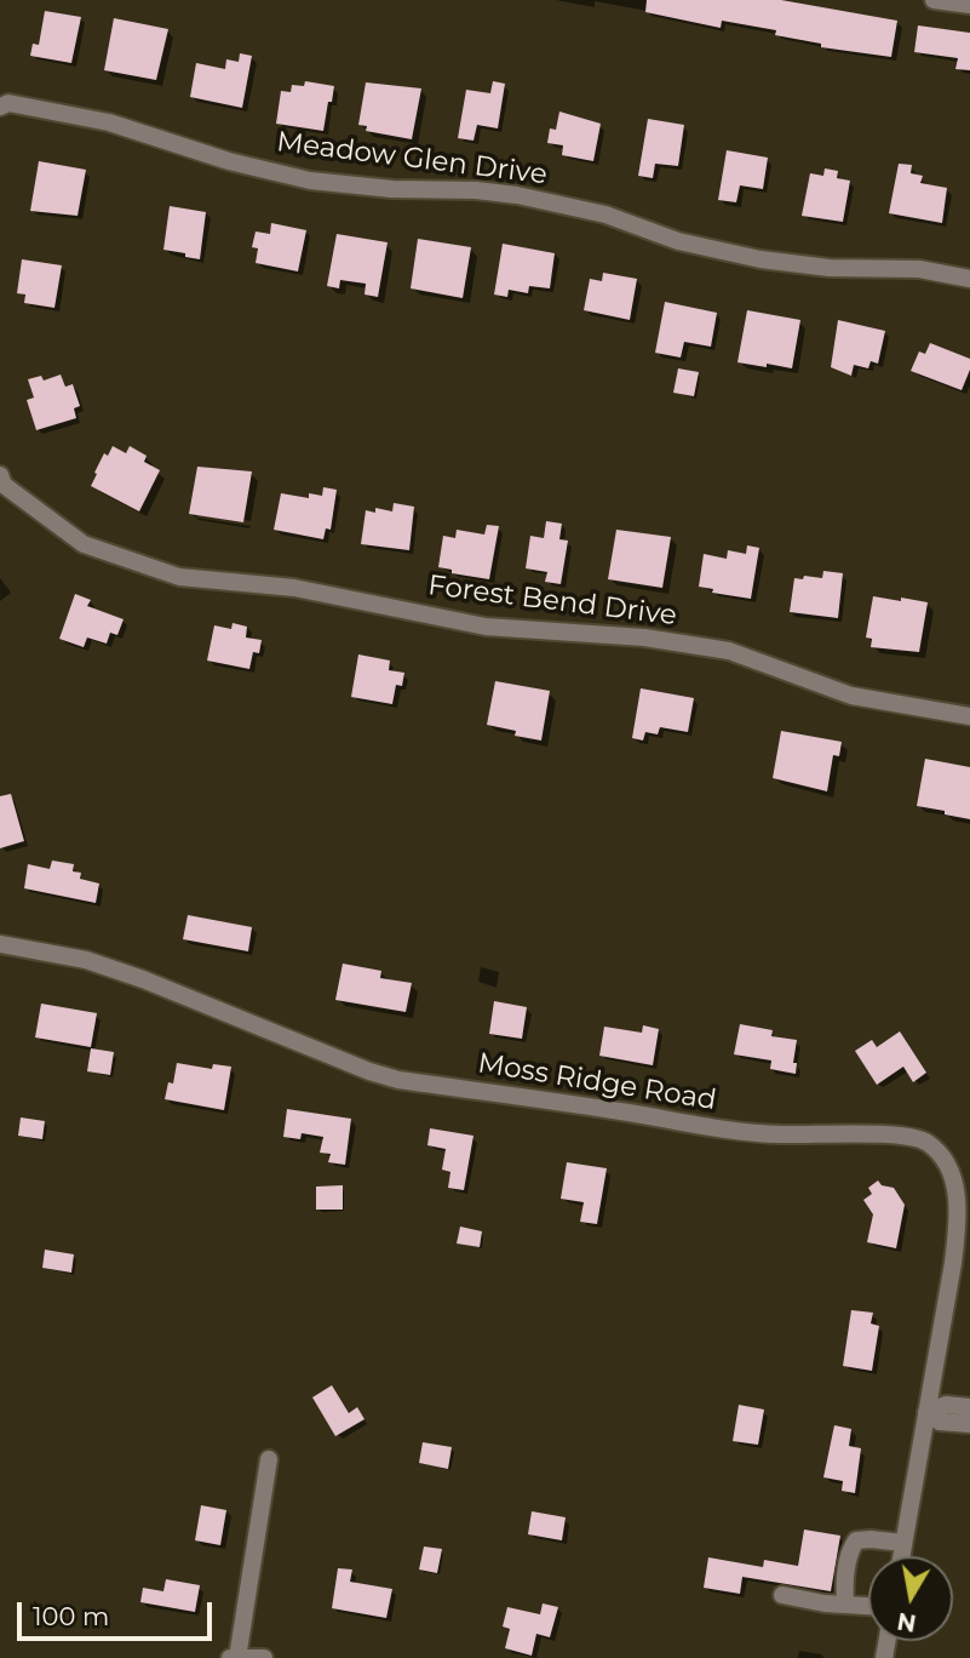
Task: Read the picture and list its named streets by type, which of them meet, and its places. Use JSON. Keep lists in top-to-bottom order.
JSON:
{
  "streets": {
    "street": ["Meadow Glen Drive", "Forest Bend Drive", "Moss Ridge Road"]
  },
  "scale_bar": "100 m",
  "north": "bottom"
}
